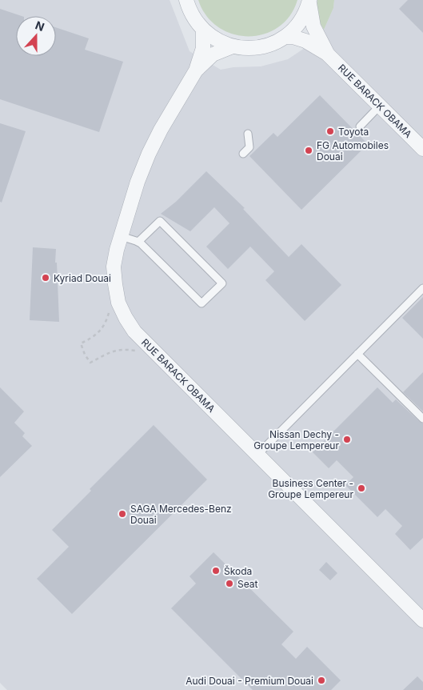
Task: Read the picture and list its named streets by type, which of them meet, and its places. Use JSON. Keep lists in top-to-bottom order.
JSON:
{
  "streets": {
    "street": ["RUE BARACK OBAMA"]
  },
  "places": [
    "Toyota",
    "FG Automobiles Douai",
    "Kyriad Douai",
    "Nissan Dechy - Groupe Lempereur",
    "Business Center - Groupe Lempereur",
    "SAGA Mercedes-Benz Douai",
    "Škoda",
    "Seat",
    "Audi Douai - Premium Douai"
  ],
  "north": "top"
}
